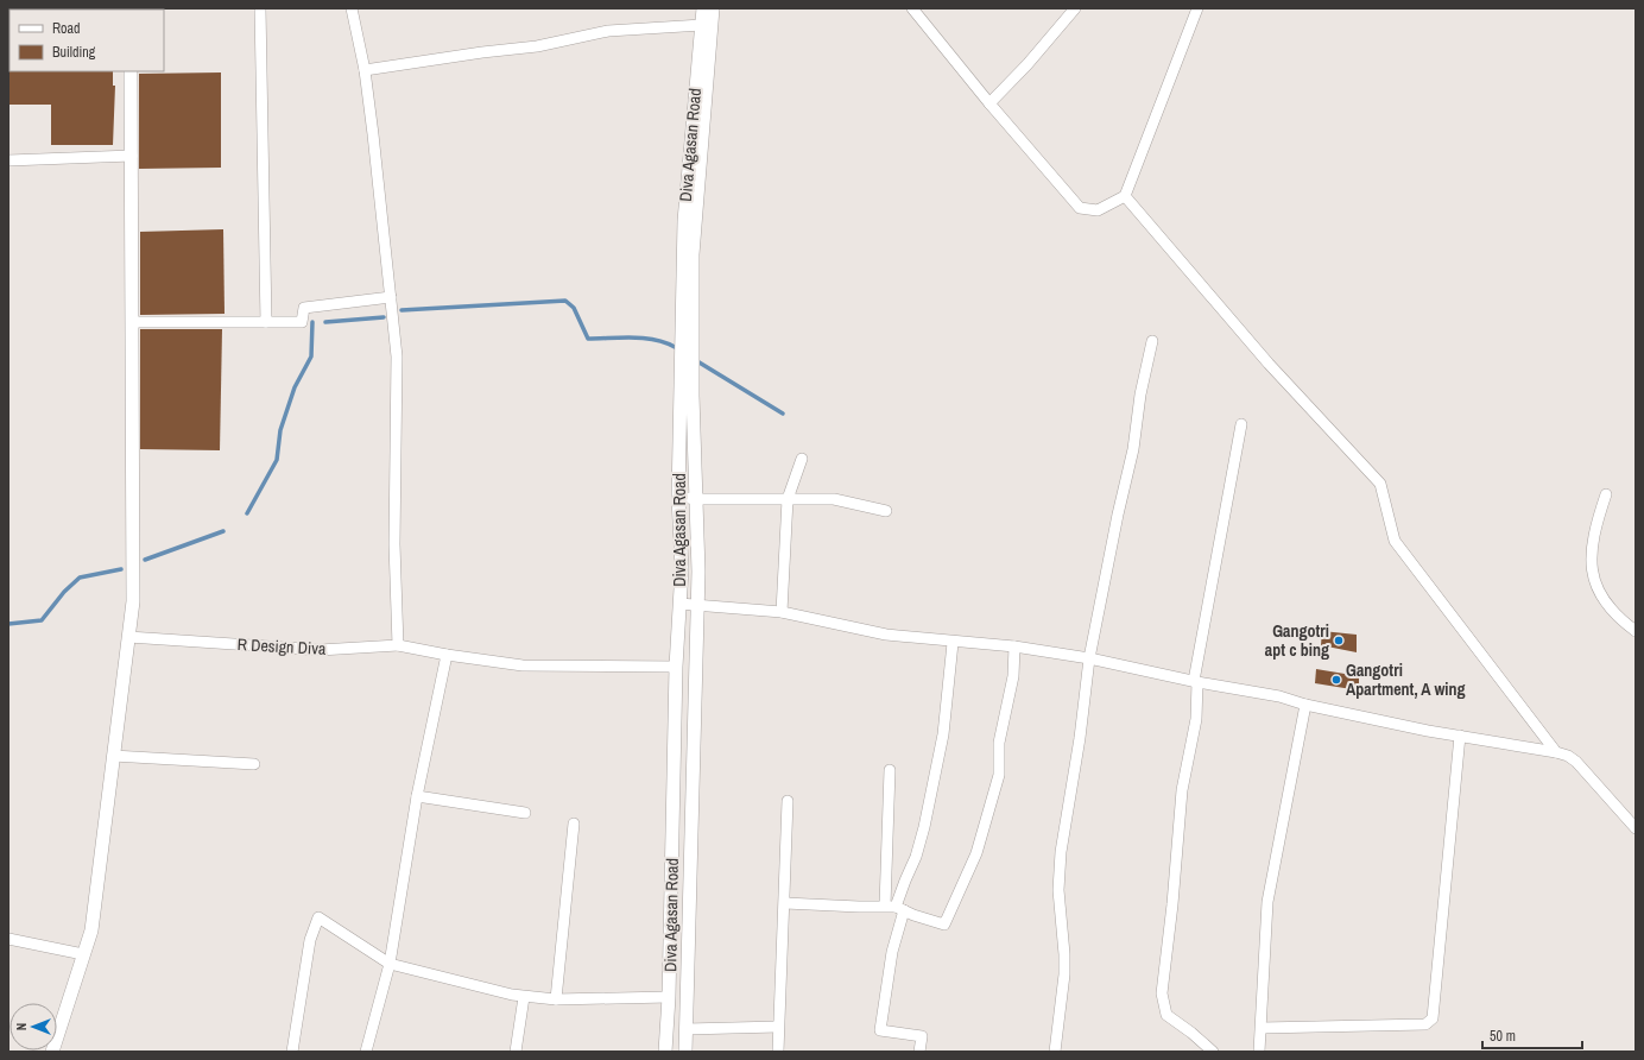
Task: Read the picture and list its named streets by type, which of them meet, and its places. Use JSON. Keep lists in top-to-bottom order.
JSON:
{
  "streets": {
    "street": ["Diva Agasan Road", "R Design Diva"]
  },
  "crossings": [
    ["Diva Agasan Road", "R Design Diva"]
  ],
  "places": ["Gangotri apt c bing", "Gangotri Apartment, A wing"],
  "legend": ["Road", "Building"],
  "scale_bar": "50 m",
  "north": "left"
}
